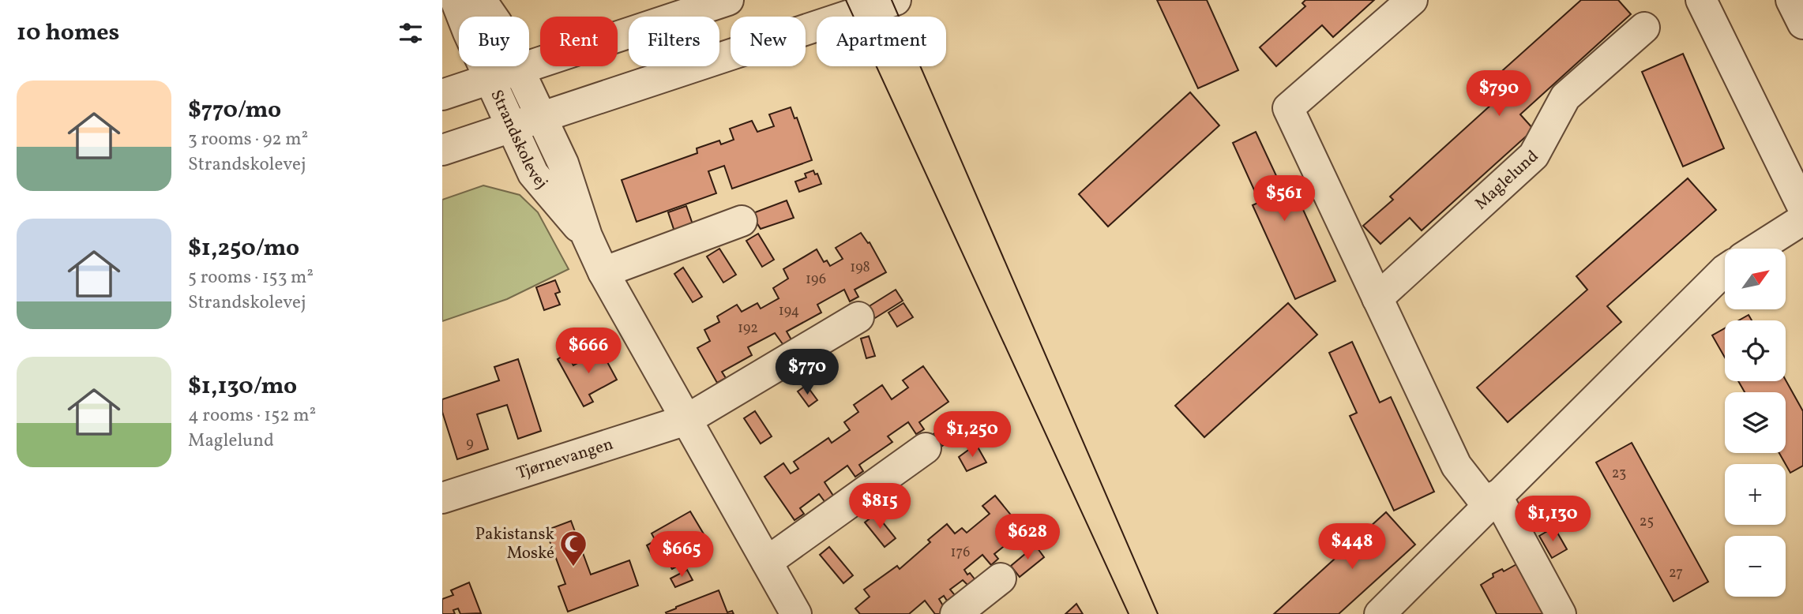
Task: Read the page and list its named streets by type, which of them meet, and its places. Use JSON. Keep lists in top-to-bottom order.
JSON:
{
  "streets": {
    "street": ["Strandskolevej", "Maglelund", "Tjørnevangen"]
  },
  "crossings": [
    ["Strandskolevej", "Tjørnevangen"]
  ],
  "places": {
    "mosque": ["Pakistansk Moské"]
  },
  "house_numbers": [
    "198",
    "196",
    "194",
    "192",
    "9",
    "23",
    "25",
    "176",
    "27"
  ],
  "north": "top right",
  "page": {
    "heading": "10 homes",
    "chip": [
      "Buy",
      "Rent",
      "Filters",
      "New",
      "Apartment"
    ],
    "list": [
      {
        "name": "$770/mo",
        "note": "3 rooms · 92 m² · Strandskolevej"
      },
      {
        "name": "$1,250/mo",
        "note": "5 rooms · 153 m² · Strandskolevej"
      },
      {
        "name": "$1,130/mo",
        "note": "4 rooms · 152 m² · Maglelund"
      }
    ],
    "price": [
      "$790",
      "$561",
      "$666",
      "$770",
      "$1,250",
      "$815",
      "$1,130",
      "$628",
      "$448",
      "$665"
    ],
    "map_buttons": ["+", "−"]
  }
}
